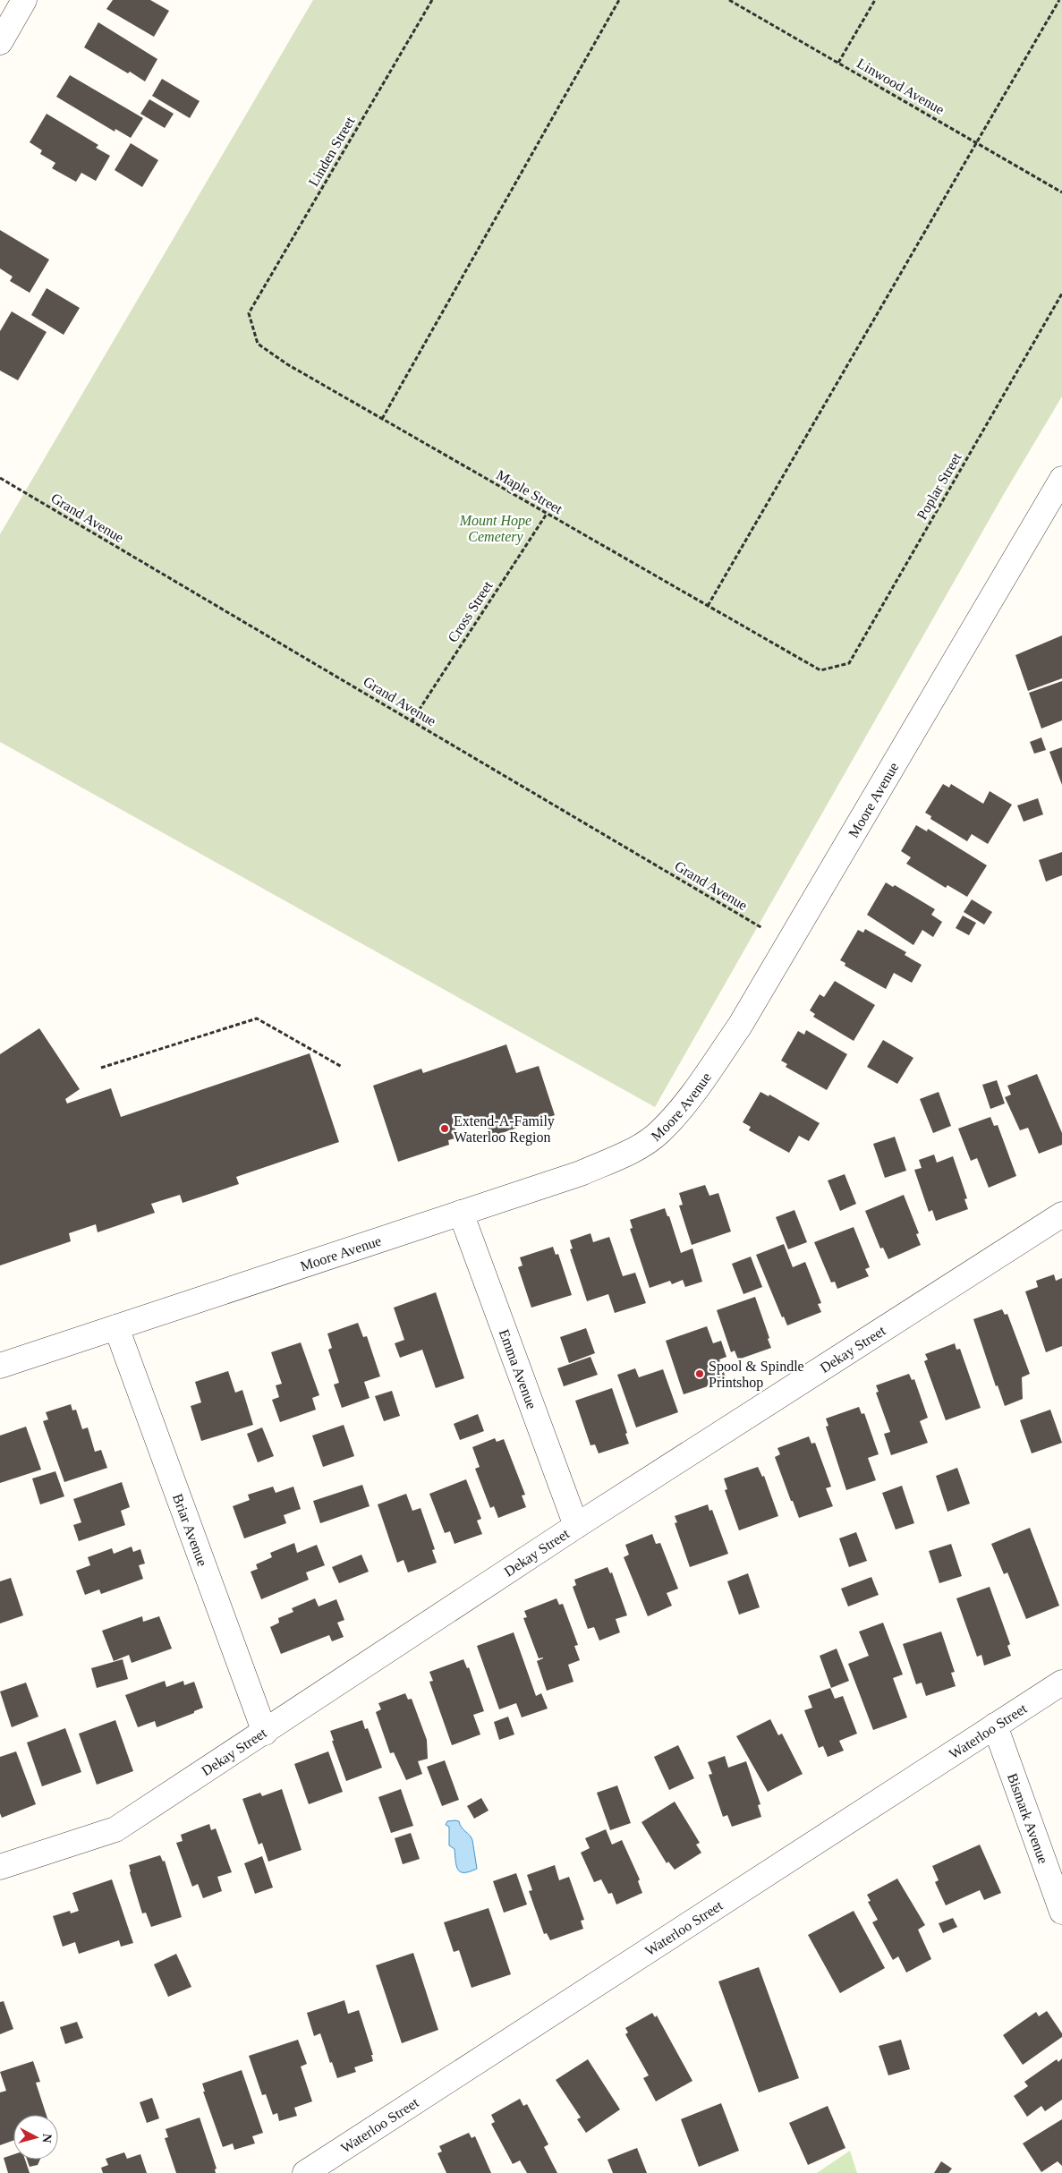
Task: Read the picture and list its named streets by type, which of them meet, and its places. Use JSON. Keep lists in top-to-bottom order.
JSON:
{
  "streets": {
    "street": [
      "Moore Avenue",
      "Dekay Street",
      "Emma Avenue",
      "Briar Avenue",
      "Waterloo Street",
      "Bismark Avenue"
    ],
    "path": [
      "Linwood Avenue",
      "Linden Street",
      "Poplar Street",
      "Maple Street",
      "Grand Avenue",
      "Cross Street"
    ]
  },
  "crossings": [
    ["Linden Street", "Maple Street"],
    ["Poplar Street", "Maple Street"],
    ["Maple Street", "Cross Street"],
    ["Grand Avenue", "Cross Street"],
    ["Grand Avenue", "Moore Avenue"],
    ["Moore Avenue", "Emma Avenue"],
    ["Moore Avenue", "Briar Avenue"],
    ["Dekay Street", "Emma Avenue"],
    ["Dekay Street", "Briar Avenue"],
    ["Waterloo Street", "Bismark Avenue"]
  ],
  "parks": ["Mount Hope Cemetery"],
  "places": ["Extend-A-Family Waterloo Region", "Spool & Spindle Printshop"],
  "north": "right"
}
